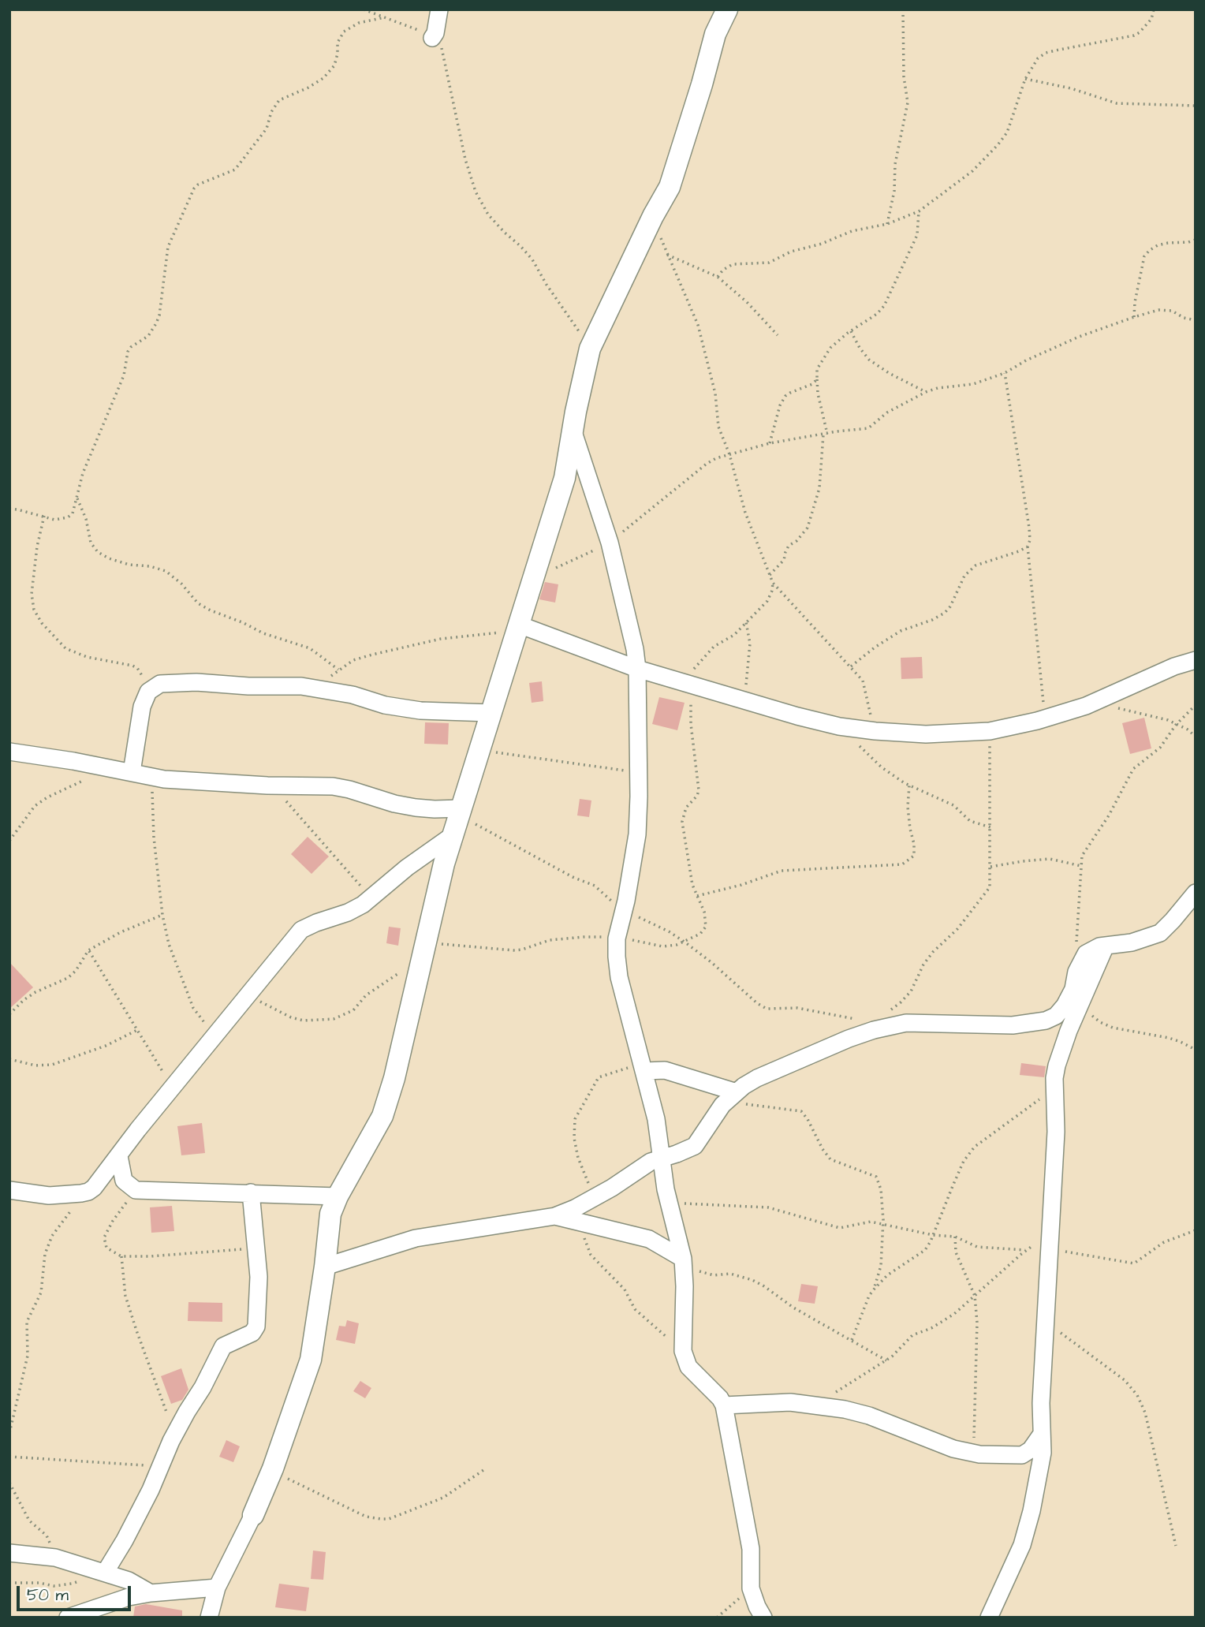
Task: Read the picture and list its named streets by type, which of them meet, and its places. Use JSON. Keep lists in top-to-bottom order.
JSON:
{
  "scale_bar": "50 m"
}
